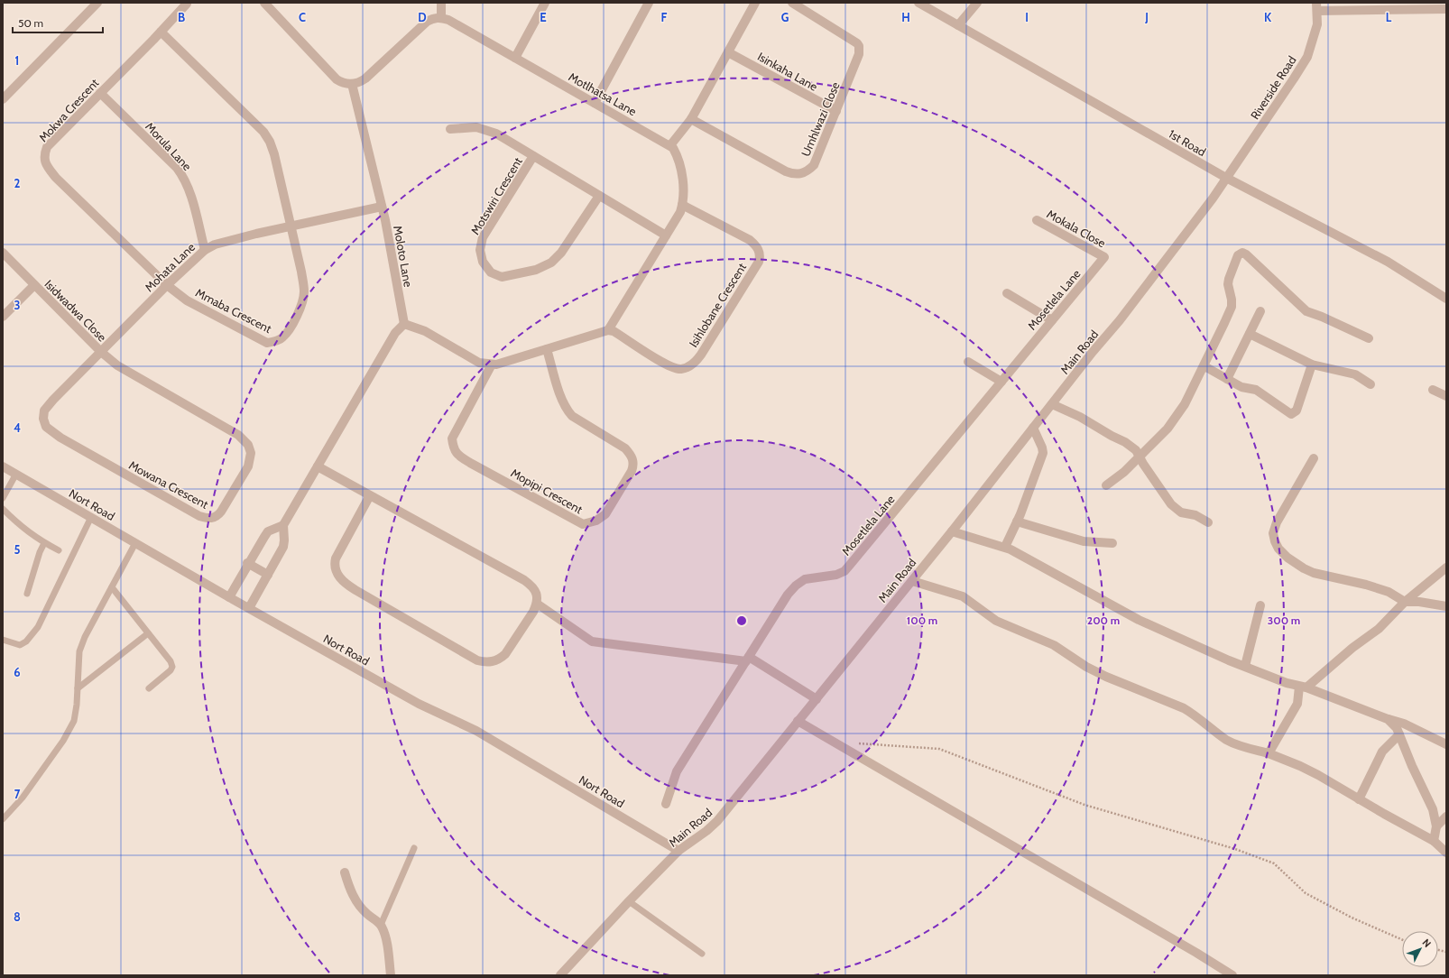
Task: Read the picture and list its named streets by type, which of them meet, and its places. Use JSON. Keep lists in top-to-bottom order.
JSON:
{
  "streets": {
    "street": [
      "Isinkaha Lane",
      "Riverside Road",
      "Motlhatsa Lane",
      "Mokwa Crescent",
      "Umhlwazi Close",
      "1st Road",
      "Morula Lane",
      "Motswiri Crescent",
      "Mokala Close",
      "Moloto Lane",
      "Mohata Lane",
      "Mosetlela Lane",
      "Isihlobane Crescent",
      "Isidwadwa Close",
      "Mmaba Crescent",
      "Main Road",
      "Mowana Crescent",
      "Mopipi Crescent",
      "Nort Road"
    ]
  },
  "crossings": [
    ["Isinkaha Lane", "Umhlwazi Close"],
    ["Riverside Road", "1st Road"],
    ["Riverside Road", "Main Road"],
    ["Mokwa Crescent", "Morula Lane"],
    ["Mokwa Crescent", "Mohata Lane"],
    ["Mokwa Crescent", "Mmaba Crescent"],
    ["1st Road", "Main Road"],
    ["Morula Lane", "Mohata Lane"],
    ["Mokala Close", "Mosetlela Lane"],
    ["Moloto Lane", "Mohata Lane"],
    ["Mohata Lane", "Isidwadwa Close"],
    ["Mohata Lane", "Mmaba Crescent"],
    ["Mohata Lane", "Mowana Crescent"],
    ["Isidwadwa Close", "Mowana Crescent"],
    ["Main Road", "Nort Road"]
  ],
  "scale_bar": "50 m",
  "north": "top right",
  "grid": {
    "columns": [
      "B",
      "C",
      "D",
      "E",
      "F",
      "G",
      "H",
      "I",
      "J",
      "K",
      "L"
    ],
    "rows": [
      "1",
      "2",
      "3",
      "4",
      "5",
      "6",
      "7",
      "8"
    ]
  },
  "rings": ["100 m", "200 m", "300 m"]
}
